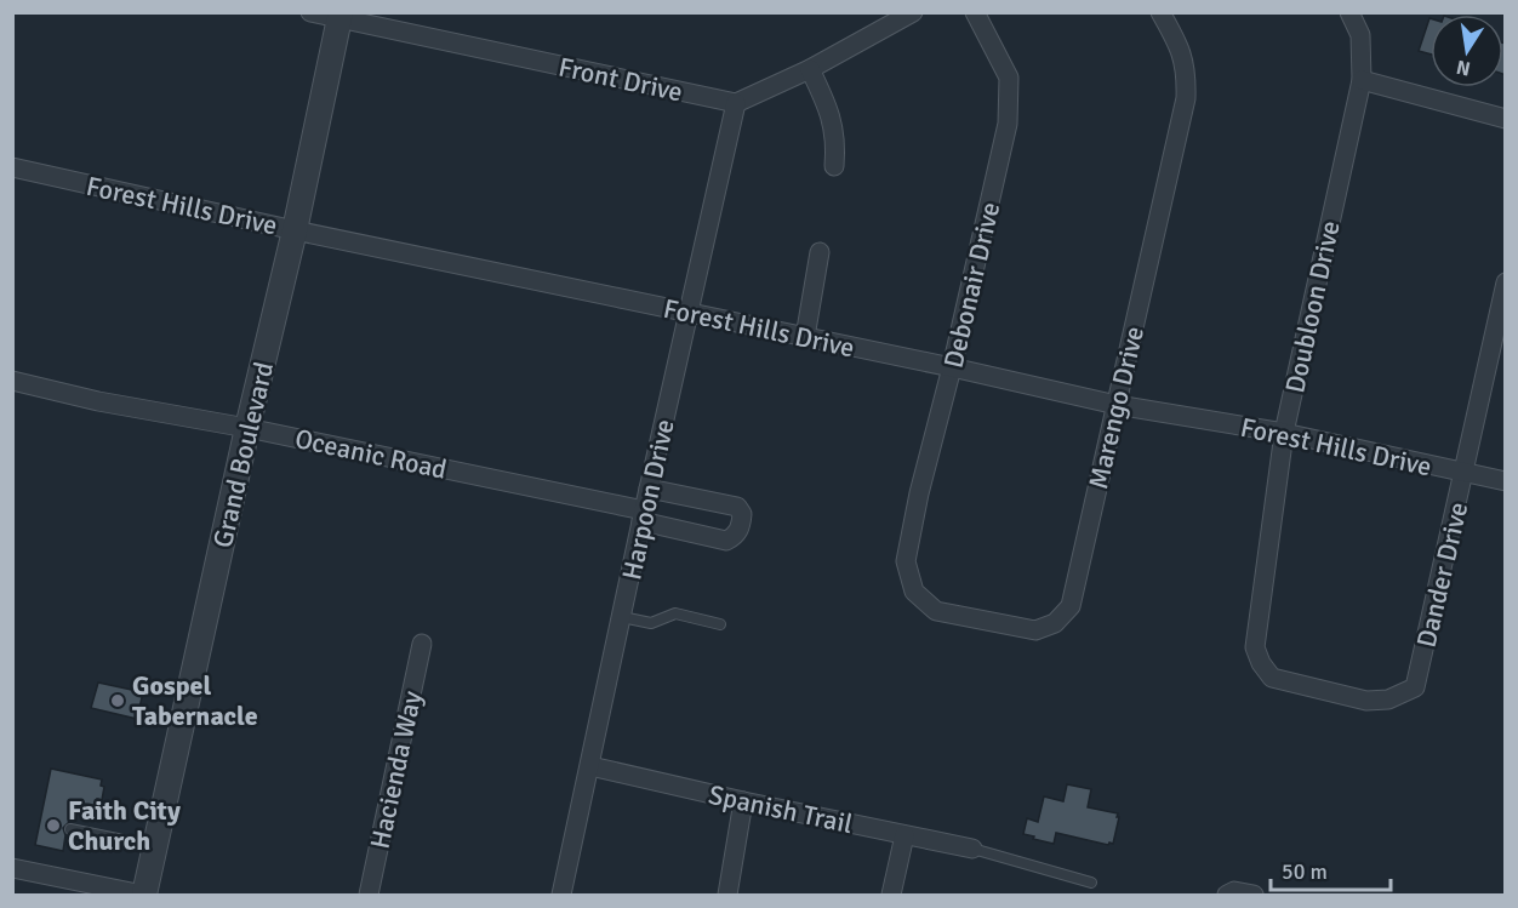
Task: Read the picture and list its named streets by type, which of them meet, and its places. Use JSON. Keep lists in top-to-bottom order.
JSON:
{
  "streets": {
    "street": [
      "Front Drive",
      "Forest Hills Drive",
      "Debonair Drive",
      "Doubloon Drive",
      "Marengo Drive",
      "Oceanic Road",
      "Grand Boulevard",
      "Harpoon Drive",
      "Dander Drive",
      "Hacienda Way",
      "Spanish Trail"
    ]
  },
  "crossings": [
    ["Front Drive", "Grand Boulevard"],
    ["Front Drive", "Harpoon Drive"],
    ["Forest Hills Drive", "Debonair Drive"],
    ["Forest Hills Drive", "Doubloon Drive"],
    ["Forest Hills Drive", "Marengo Drive"],
    ["Forest Hills Drive", "Grand Boulevard"],
    ["Forest Hills Drive", "Harpoon Drive"],
    ["Forest Hills Drive", "Dander Drive"],
    ["Debonair Drive", "Marengo Drive"],
    ["Doubloon Drive", "Dander Drive"],
    ["Oceanic Road", "Grand Boulevard"],
    ["Oceanic Road", "Harpoon Drive"],
    ["Harpoon Drive", "Spanish Trail"]
  ],
  "places": ["Gospel Tabernacle", "Faith City Church"],
  "scale_bar": "50 m",
  "north": "bottom"
}
